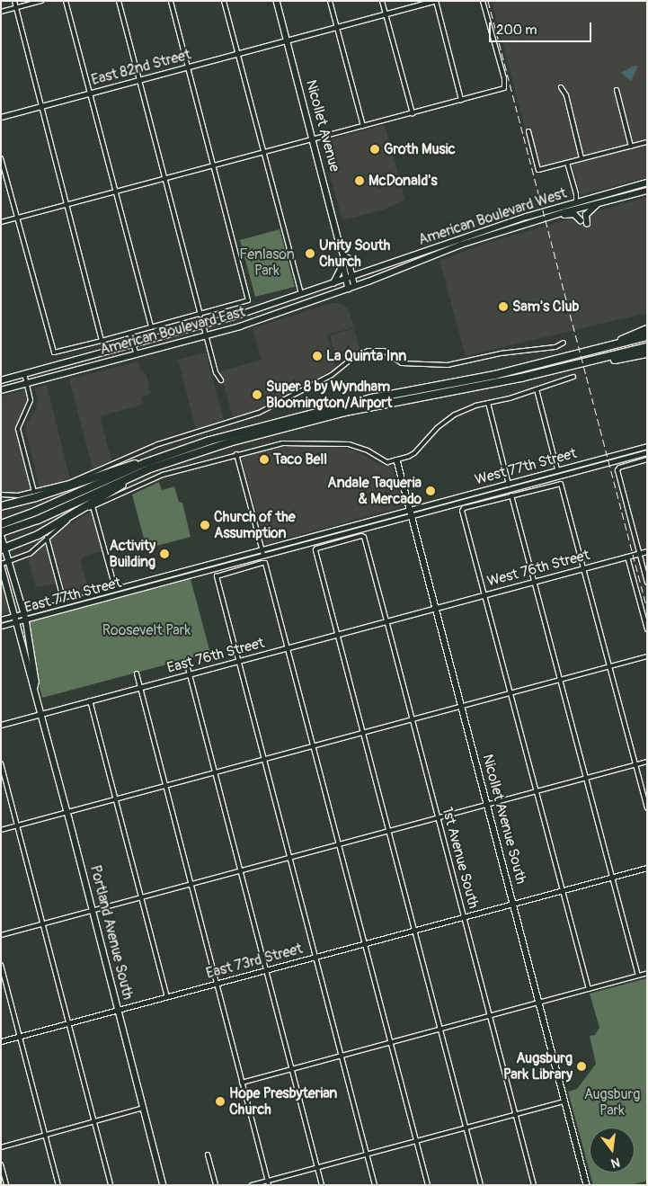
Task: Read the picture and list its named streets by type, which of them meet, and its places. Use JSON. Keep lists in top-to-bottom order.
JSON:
{
  "streets": {
    "main road": [
      "Nicollet Avenue",
      "American Boulevard West",
      "American Boulevard East",
      "Nicollet Avenue South",
      "Portland Avenue South"
    ],
    "street": [
      "East 82nd Street",
      "West 77th Street",
      "West 76th Street",
      "East 77th Street",
      "East 76th Street",
      "1st Avenue South",
      "East 73rd Street"
    ]
  },
  "crossings": [
    ["East 82nd Street", "Nicollet Avenue"],
    ["Nicollet Avenue", "American Boulevard West"],
    ["Nicollet Avenue", "American Boulevard East"],
    ["American Boulevard West", "American Boulevard East"],
    ["West 77th Street", "East 77th Street"],
    ["West 77th Street", "Nicollet Avenue South"],
    ["West 76th Street", "East 76th Street"],
    ["West 76th Street", "Nicollet Avenue South"],
    ["East 77th Street", "Nicollet Avenue South"],
    ["East 77th Street", "Portland Avenue South"],
    ["East 76th Street", "Nicollet Avenue South"],
    ["East 76th Street", "1st Avenue South"],
    ["East 76th Street", "Portland Avenue South"],
    ["Nicollet Avenue South", "East 73rd Street"],
    ["1st Avenue South", "East 73rd Street"],
    ["Portland Avenue South", "East 73rd Street"]
  ],
  "parks": ["Fenlason Park", "Roosevelt Park", "Augsburg Park"],
  "places": [
    "Groth Music",
    "McDonald's",
    "Unity South Church",
    "Sam's Club",
    "La Quinta Inn",
    "Super 8 by Wyndham Bloomington/Airport",
    "Taco Bell",
    "Andale Taqueria & Mercado",
    "Church of the Assumption",
    "Activity Building",
    "Augsburg Park Library",
    "Hope Presbyterian Church"
  ],
  "scale_bar": "200 m",
  "north": "bottom"
}
